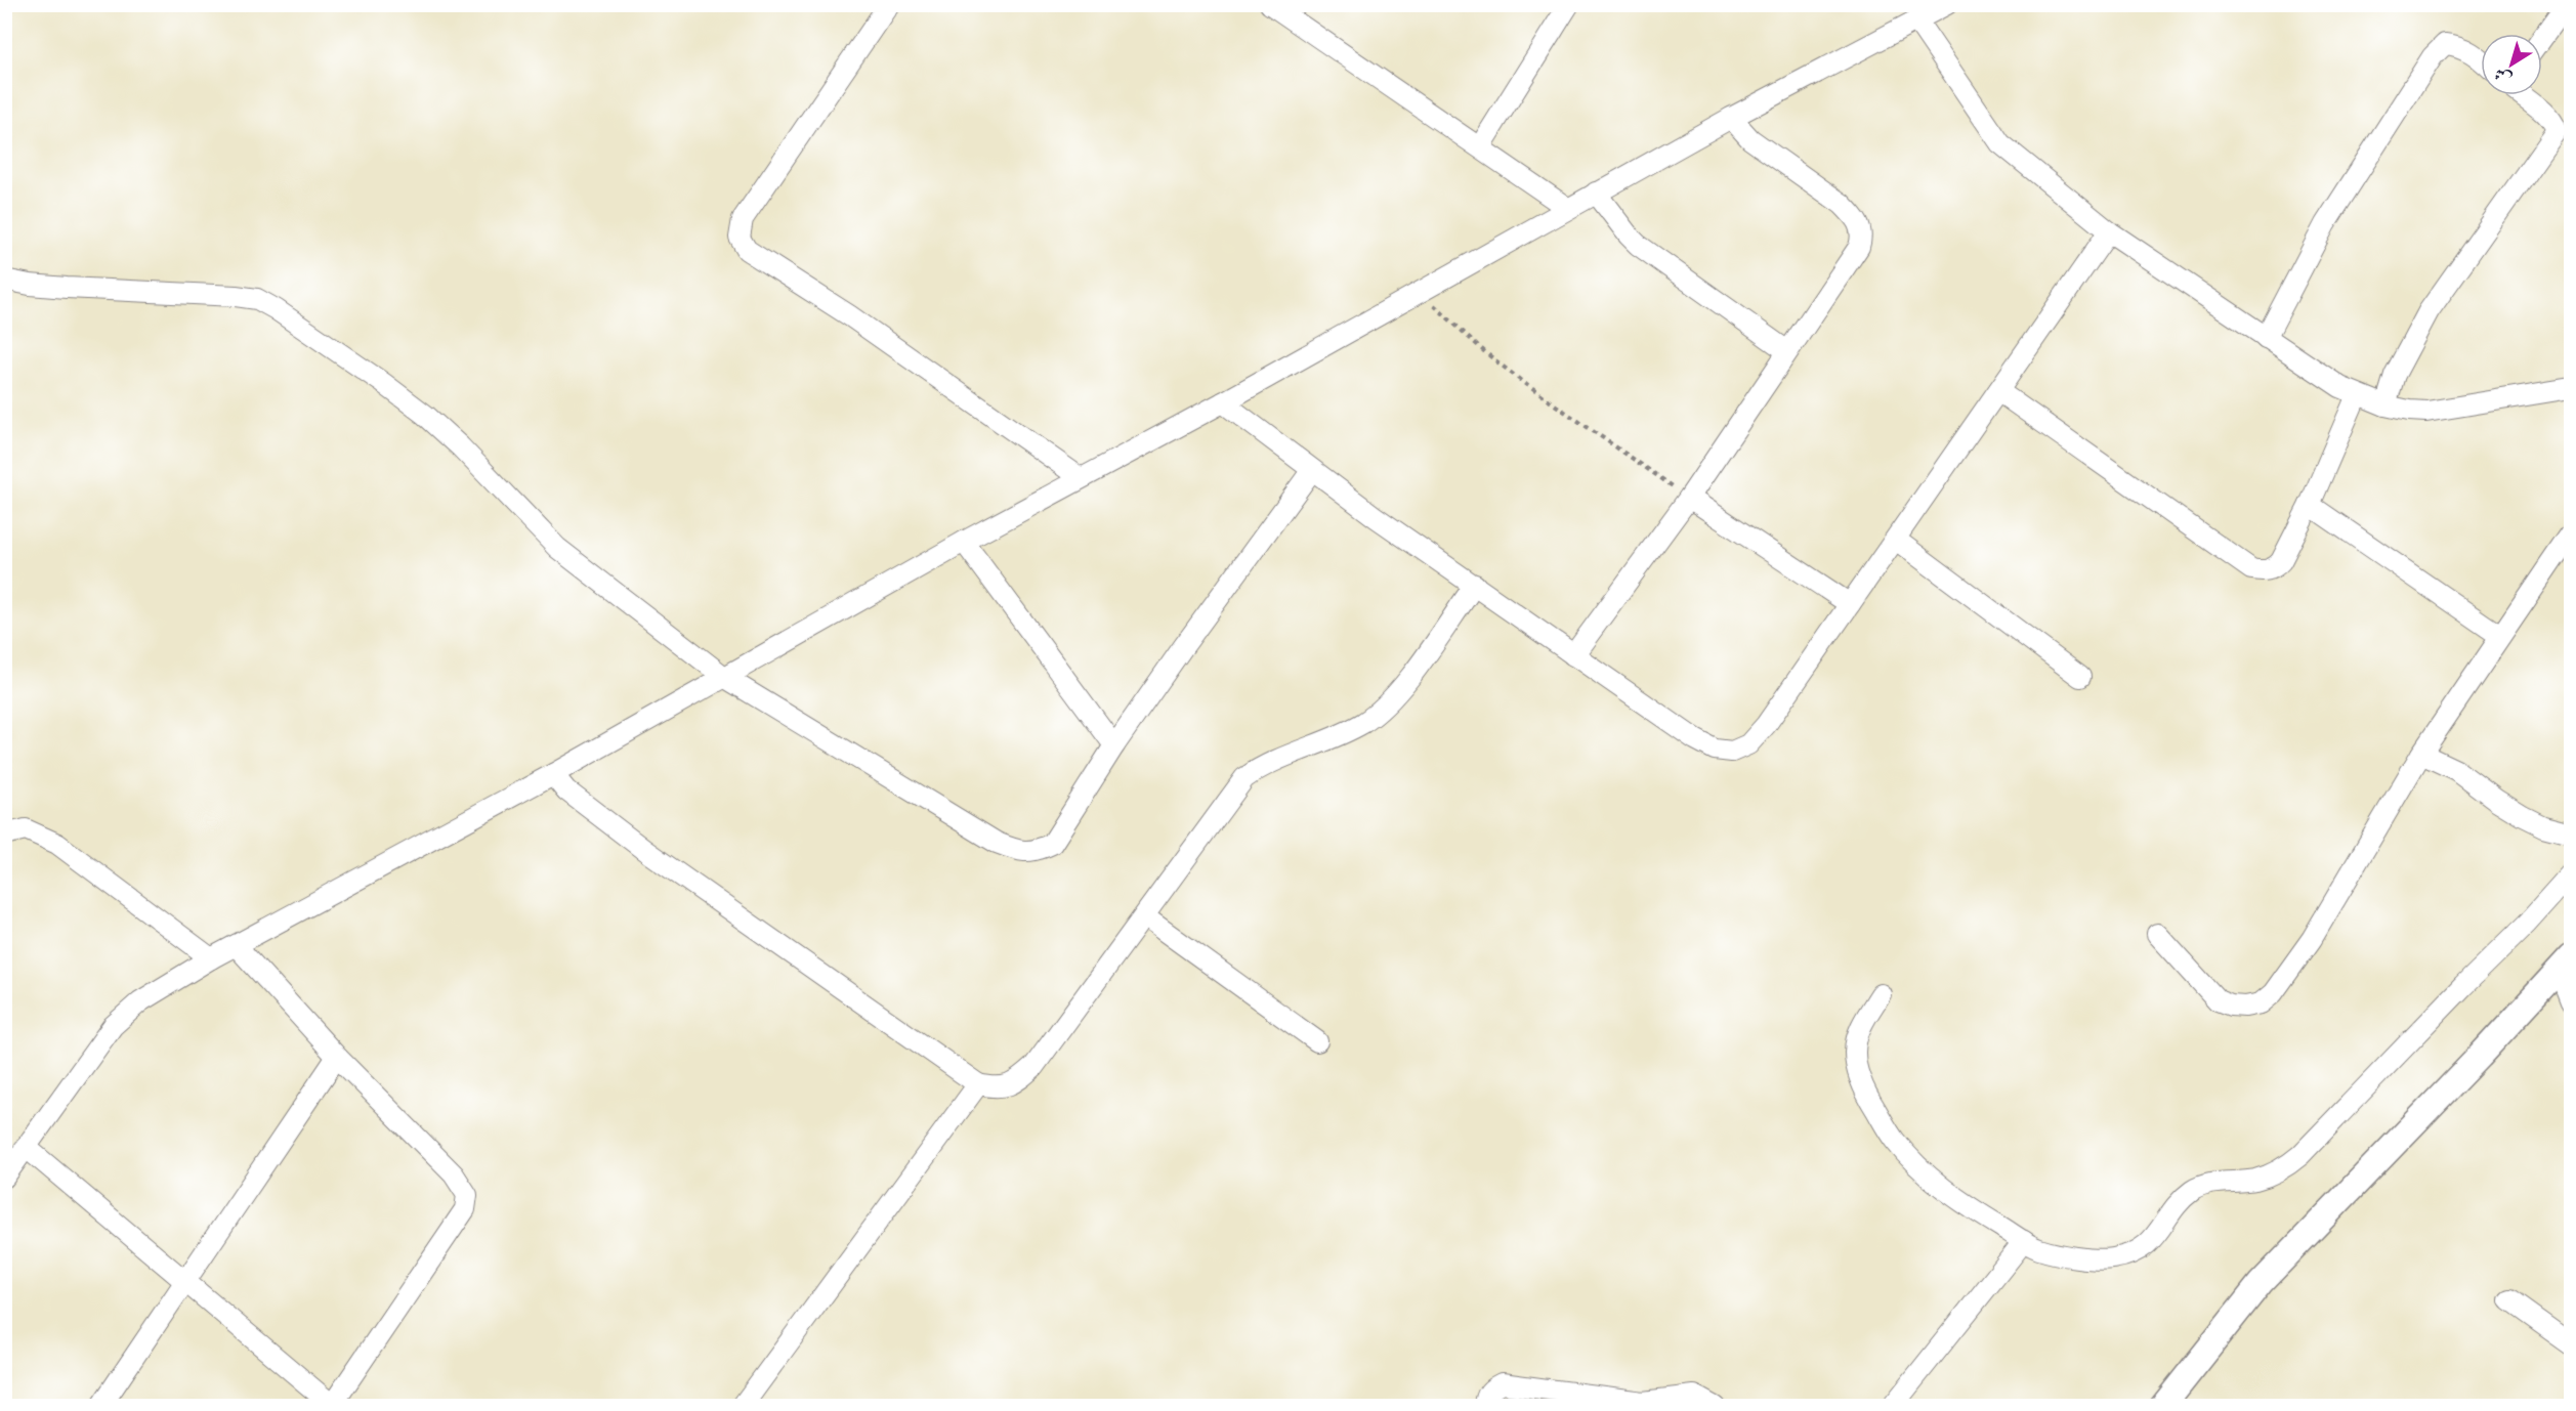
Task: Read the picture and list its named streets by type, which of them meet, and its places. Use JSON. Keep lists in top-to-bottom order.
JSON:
{
  "north": "bottom left"
}
